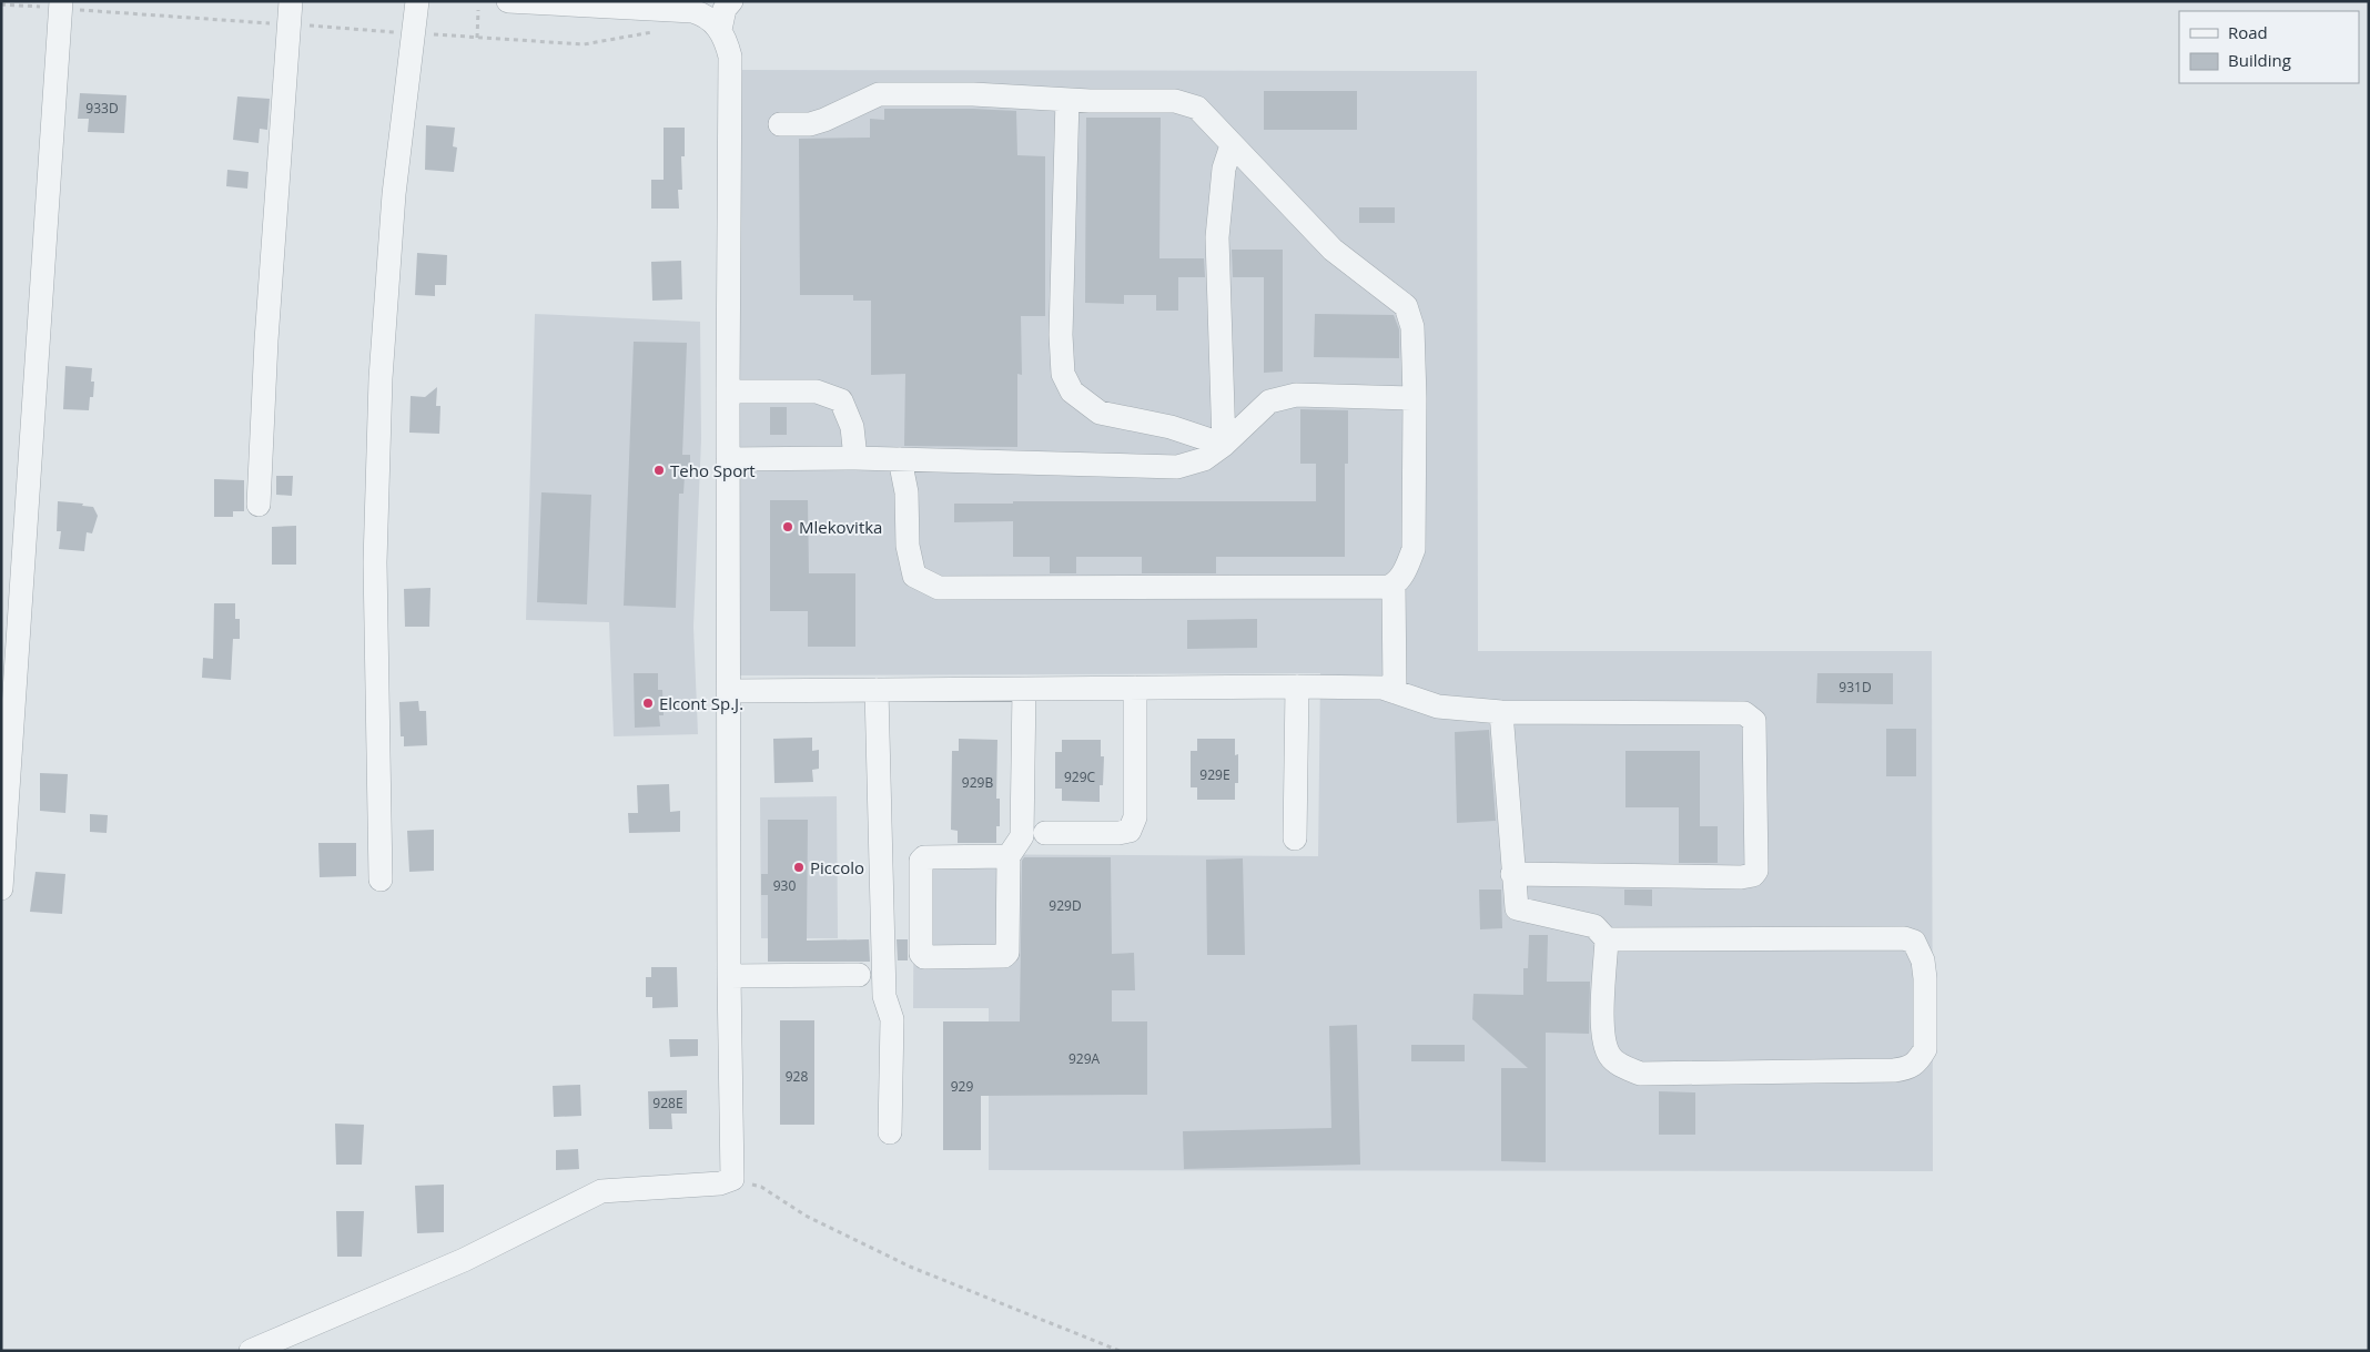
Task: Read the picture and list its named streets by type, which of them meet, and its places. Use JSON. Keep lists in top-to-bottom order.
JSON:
{
  "places": [
    "Teho Sport",
    "Mlekovitka",
    "Elcont Sp.J.",
    "Piccolo"
  ],
  "house_numbers": [
    "933D",
    "931D",
    "929E",
    "929C",
    "929B",
    "930",
    "929D",
    "929A",
    "928",
    "929",
    "928E"
  ],
  "legend": ["Road", "Building"]
}
